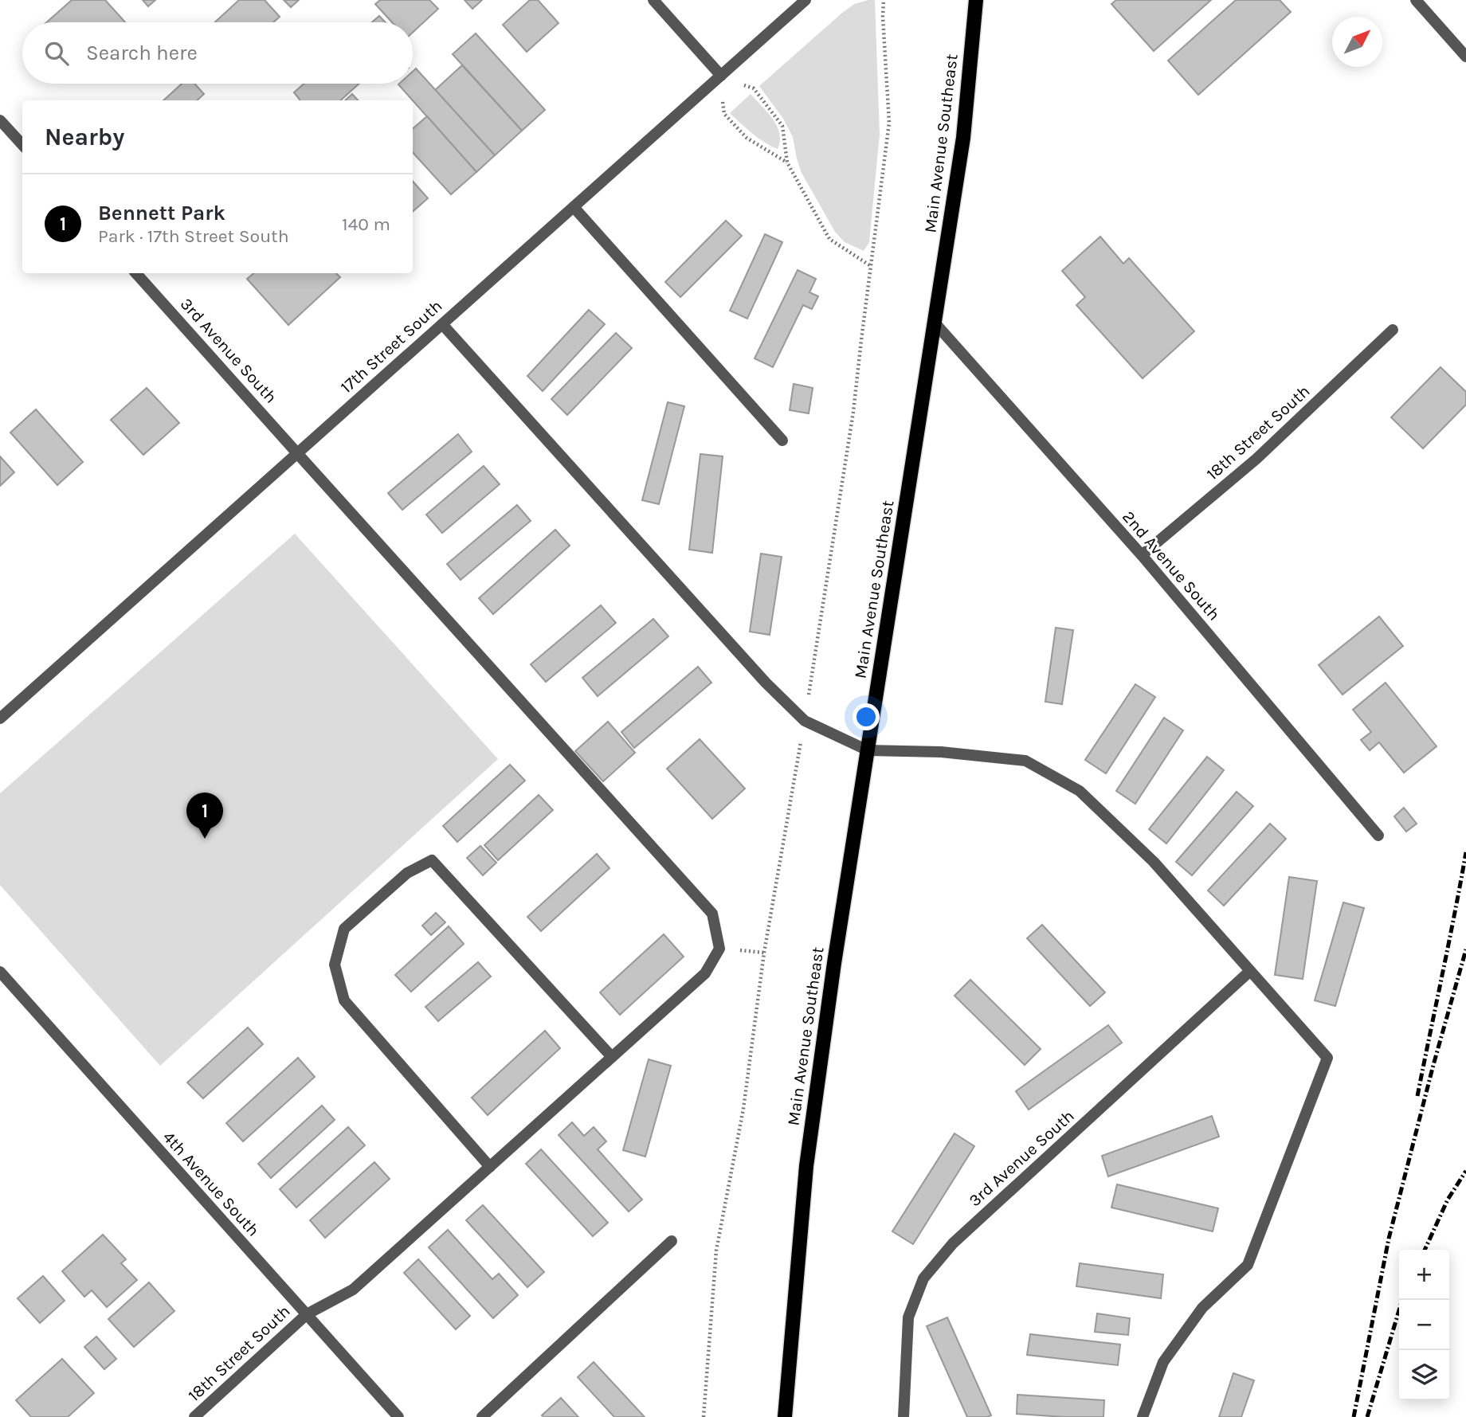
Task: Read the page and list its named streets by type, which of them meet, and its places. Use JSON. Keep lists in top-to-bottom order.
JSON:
{
  "streets": {
    "main road": ["Main Avenue Southeast"],
    "street": [
      "17th Street South",
      "3rd Avenue South",
      "18th Street South",
      "2nd Avenue South",
      "4th Avenue South"
    ]
  },
  "crossings": [
    ["Main Avenue Southeast", "2nd Avenue South"],
    ["17th Street South", "3rd Avenue South"],
    ["3rd Avenue South", "18th Street South"],
    ["18th Street South", "2nd Avenue South"],
    ["18th Street South", "4th Avenue South"]
  ],
  "north": "top right",
  "page": {
    "search": "Search here",
    "heading": "Nearby",
    "list": [
      {
        "mark": "1",
        "name": "Bennett Park",
        "note": "Park · 17th Street South",
        "value": "140 m"
      }
    ],
    "pins": "1",
    "map_buttons": ["+", "−"]
  }
}
